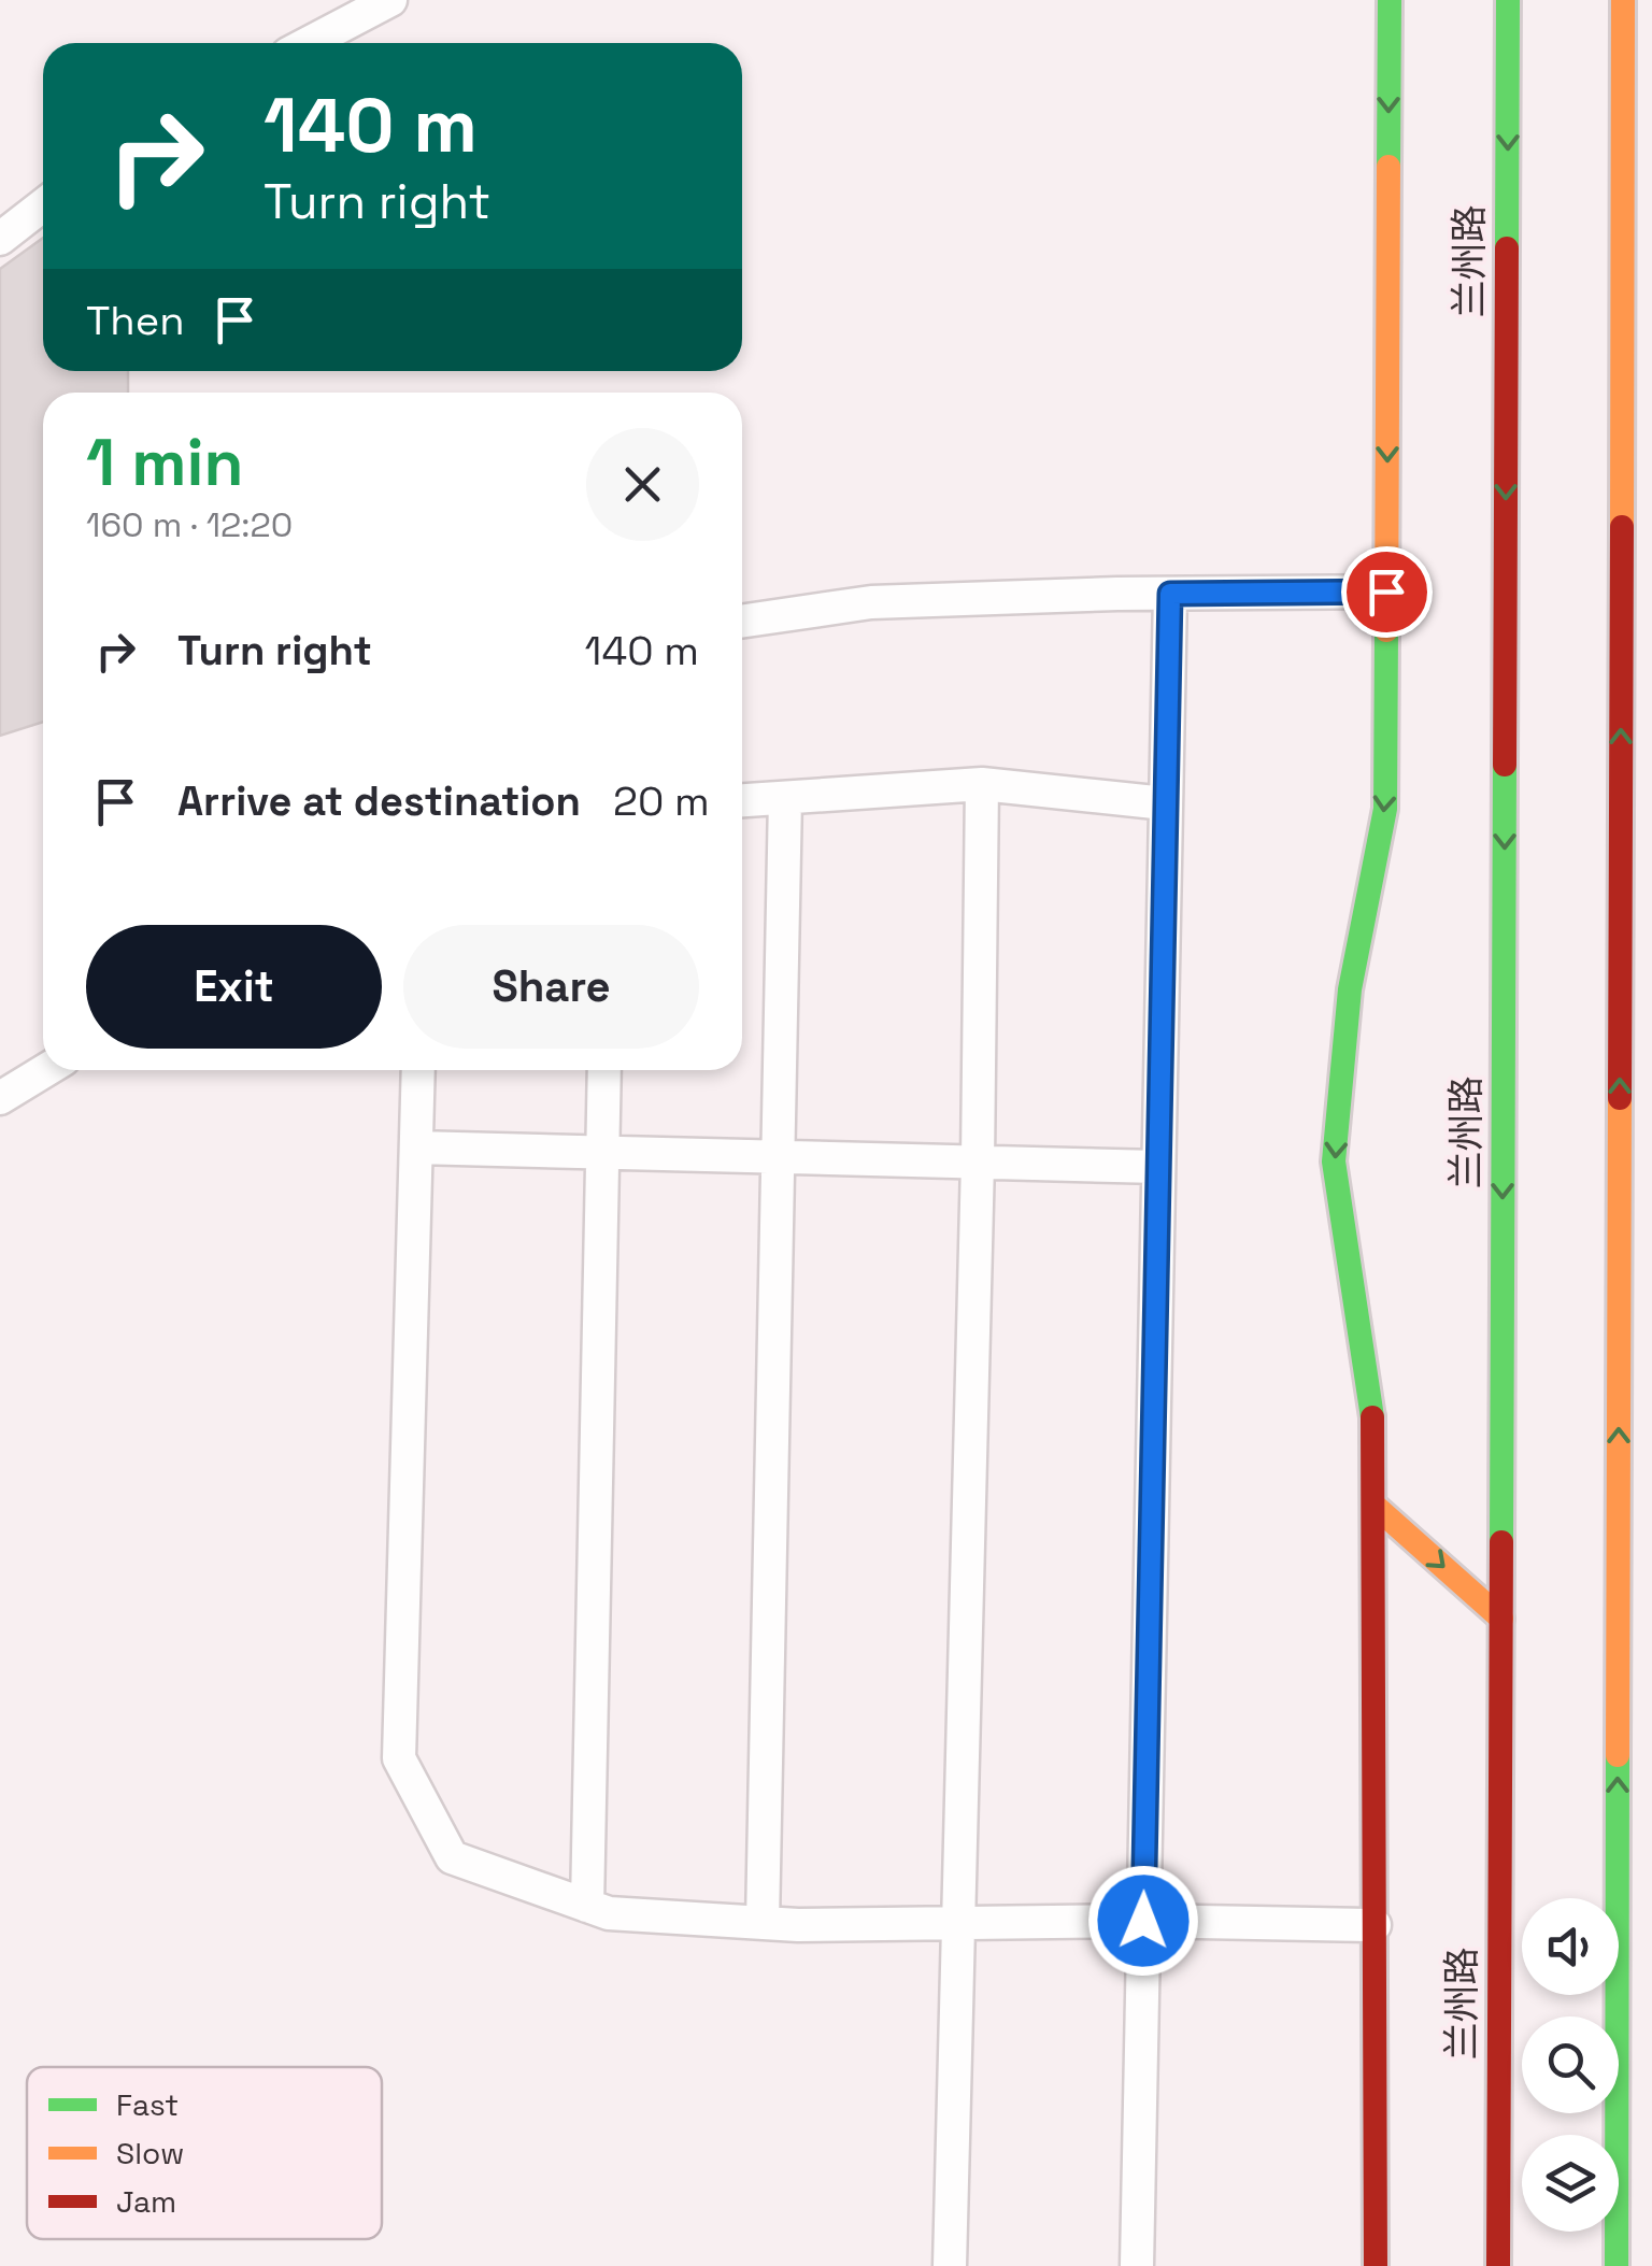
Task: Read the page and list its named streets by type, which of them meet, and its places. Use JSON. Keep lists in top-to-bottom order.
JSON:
{
  "streets": {
    "main road": ["兰州路"]
  },
  "legend": ["Fast", "Slow", "Jam"],
  "page": {
    "turn": ["140 m", "Turn right"],
    "then": "Then",
    "heading": ["1 min", "160 m · 12:20"],
    "list": [
      {
        "name": "Turn right",
        "value": "140 m"
      },
      {
        "name": "Arrive at destination",
        "value": "20 m"
      }
    ],
    "buttons": ["Exit", "Share"]
  }
}
